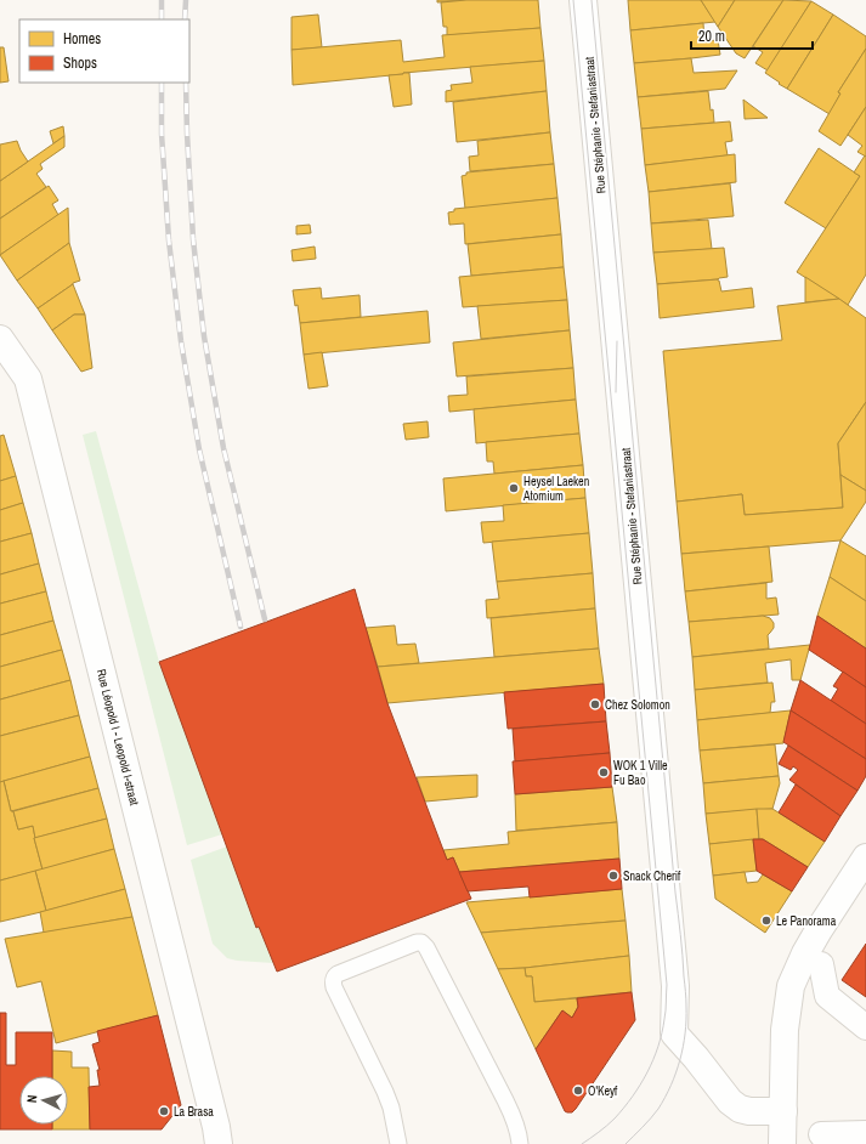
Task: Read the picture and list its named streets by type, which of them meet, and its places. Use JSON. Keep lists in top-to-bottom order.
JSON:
{
  "streets": {
    "street": ["Rue Stéphanie - Stefaniastraat", "Rue Léopold I - Leopold I-straat"]
  },
  "places": [
    "Heysel Laeken Atomium",
    "Chez Solomon",
    "WOK 1 Ville Fu Bao",
    "Snack Cherif",
    "Le Panorama",
    "O'Keyf",
    "La Brasa"
  ],
  "legend": ["Homes", "Shops"],
  "scale_bar": "20 m",
  "north": "left"
}
